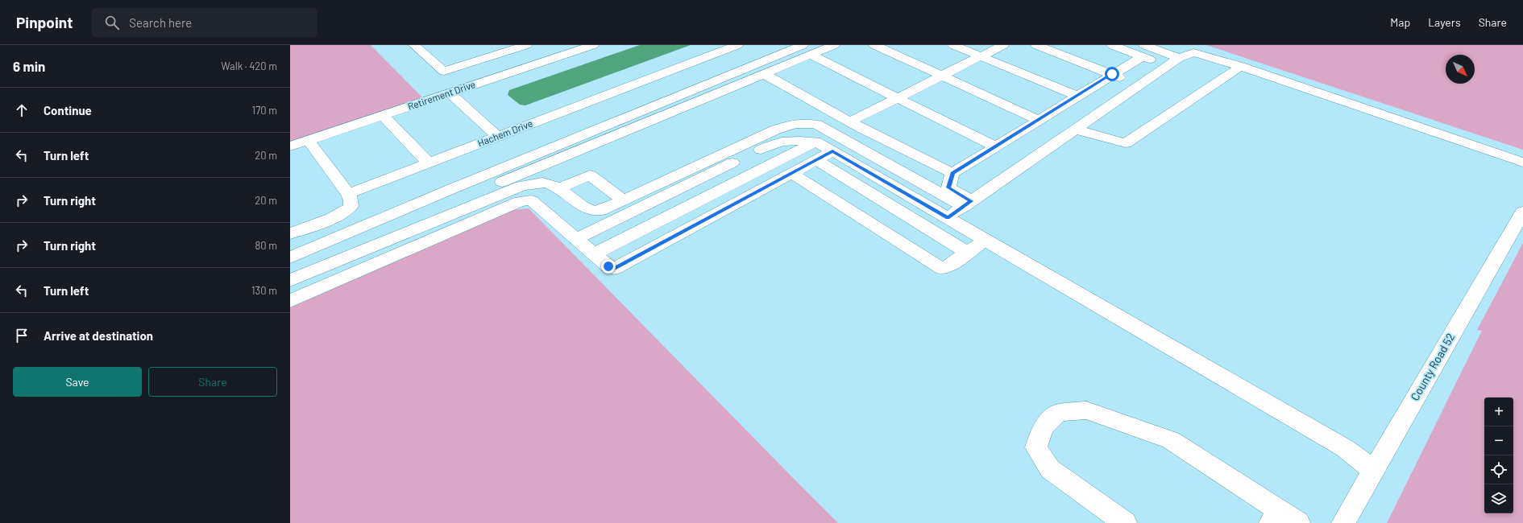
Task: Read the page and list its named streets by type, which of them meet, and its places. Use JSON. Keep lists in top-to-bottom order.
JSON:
{
  "streets": {
    "street": ["Retirement Drive", "Hachem Drive", "County Road 52"]
  },
  "north": "bottom right",
  "page": {
    "header": "Pinpoint",
    "search": "Search here",
    "nav": ["Map", "Layers", "Share"],
    "heading": ["6 min", "Walk · 420 m"],
    "list": [
      ["Continue", "170 m"],
      ["Turn left", "20 m"],
      ["Turn right", "20 m"],
      ["Turn right", "80 m"],
      ["Turn left", "130 m"],
      "Arrive at destination"
    ],
    "buttons": ["Save", "Share"],
    "map_buttons": ["+", "−"]
  }
}
